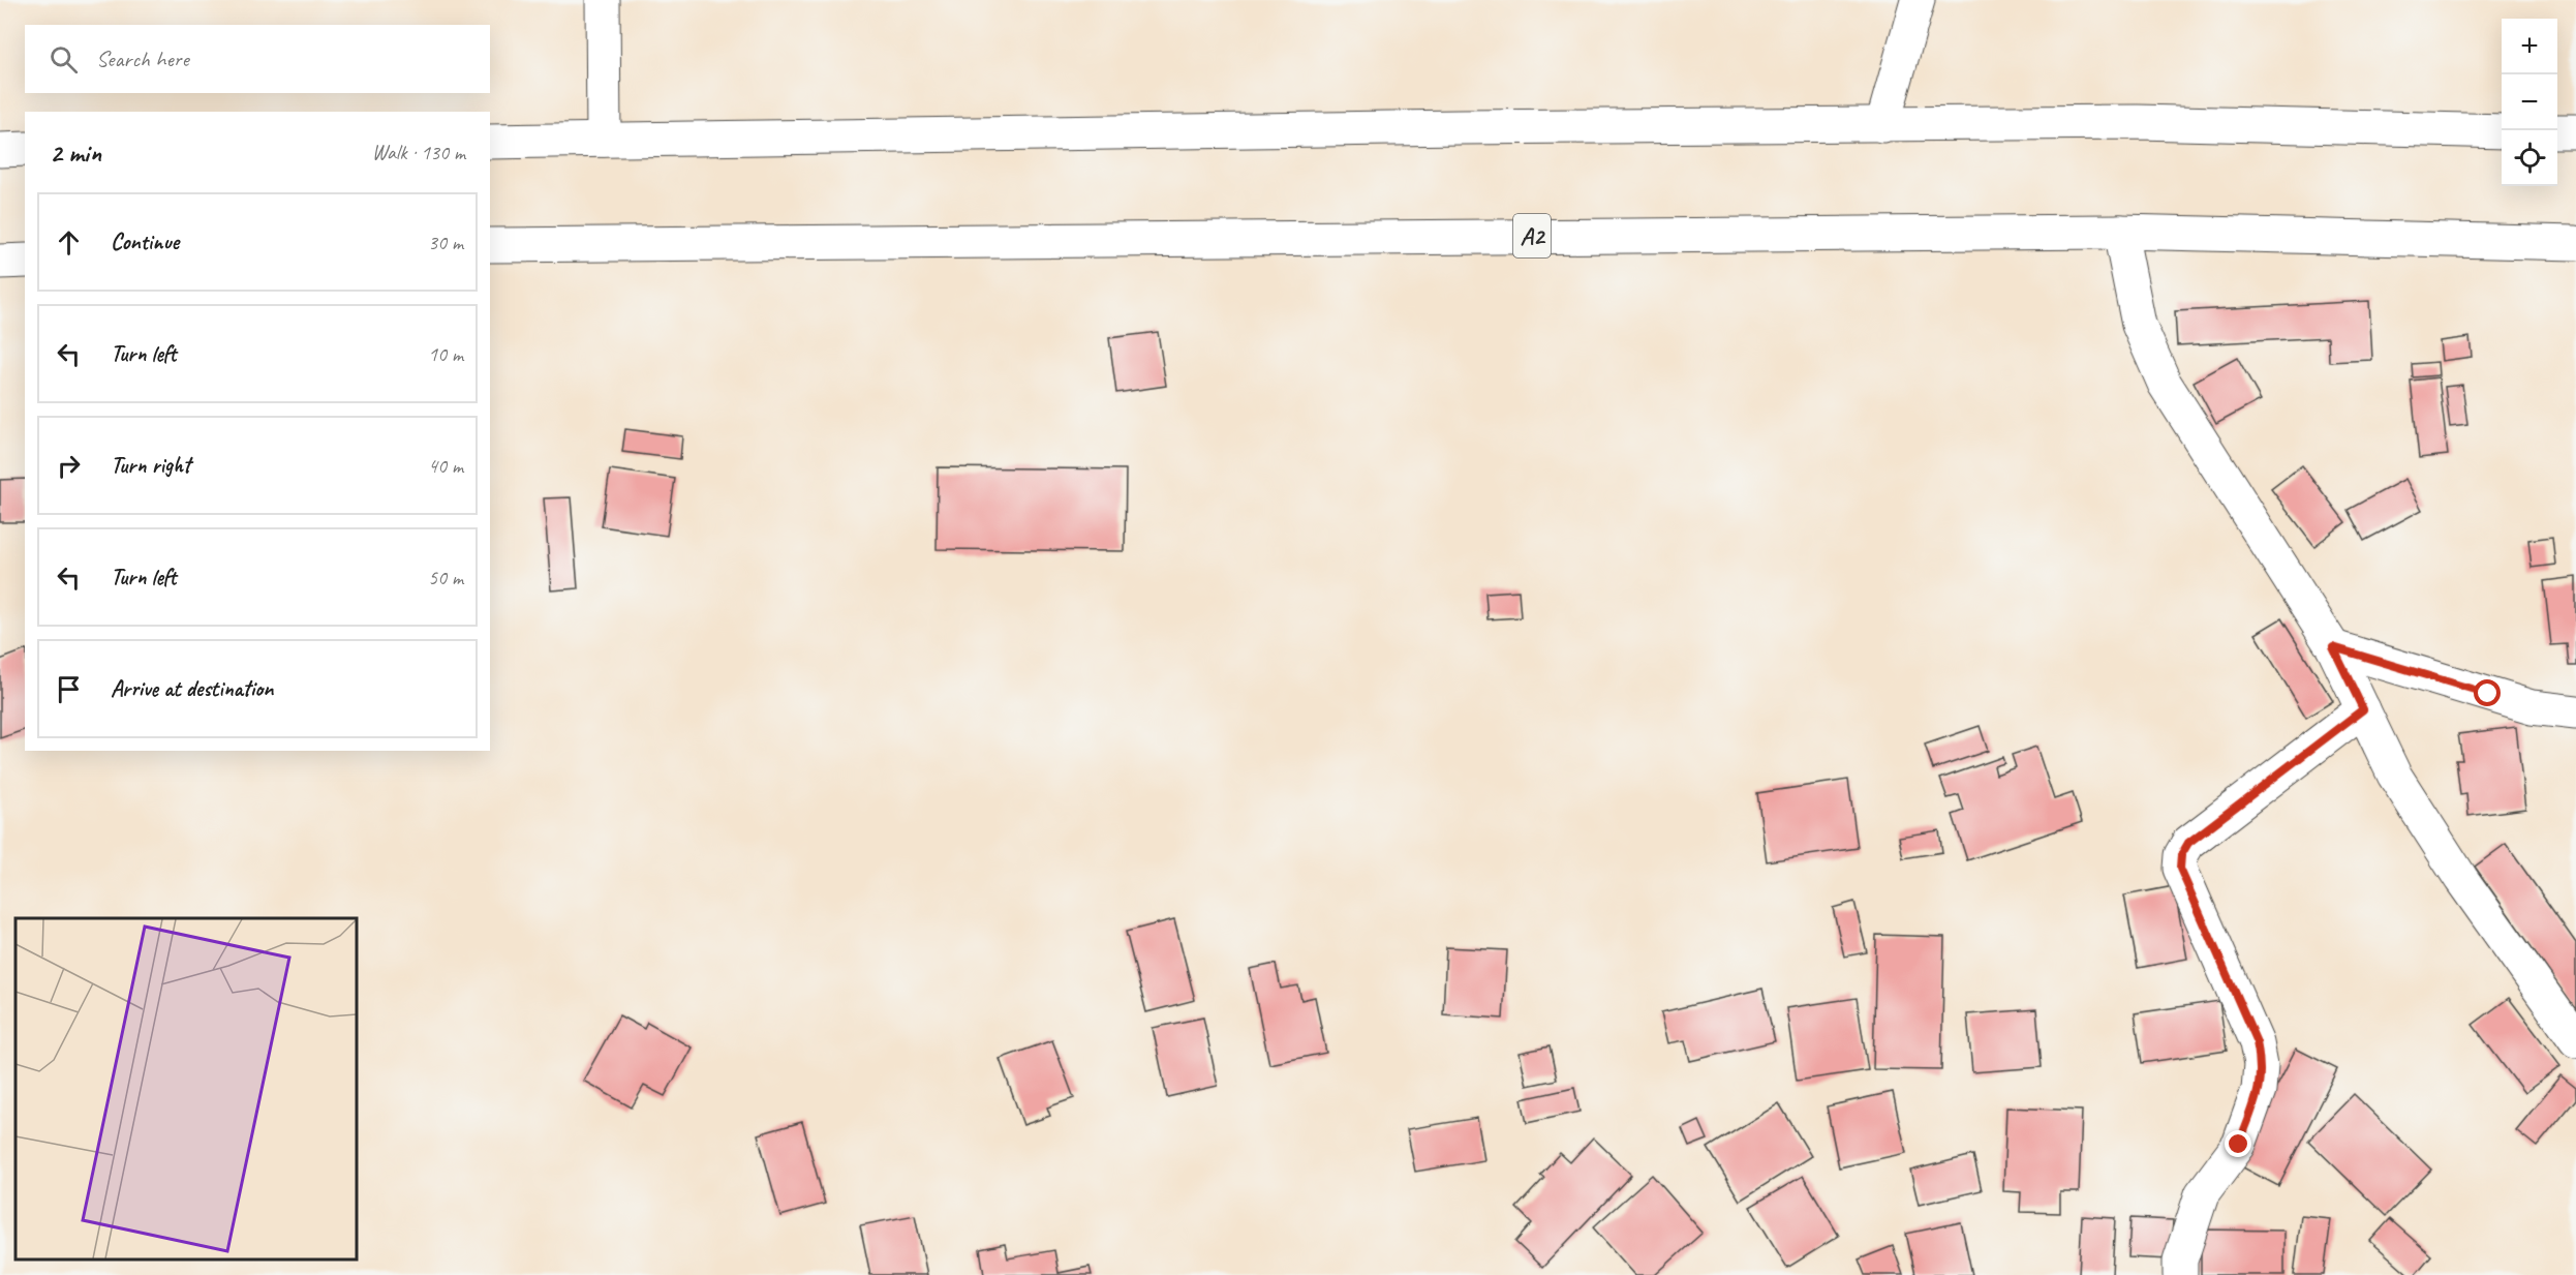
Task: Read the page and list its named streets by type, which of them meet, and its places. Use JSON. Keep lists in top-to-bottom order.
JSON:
{
  "streets": {
    "main road": ["A2"]
  },
  "page": {
    "map_buttons": ["+", "−"],
    "search": "Search here",
    "heading": ["2 min", "Walk · 130 m"],
    "list": [
      ["Continue", "30 m"],
      ["Turn left", "10 m"],
      ["Turn right", "40 m"],
      ["Turn left", "50 m"],
      "Arrive at destination"
    ]
  }
}
